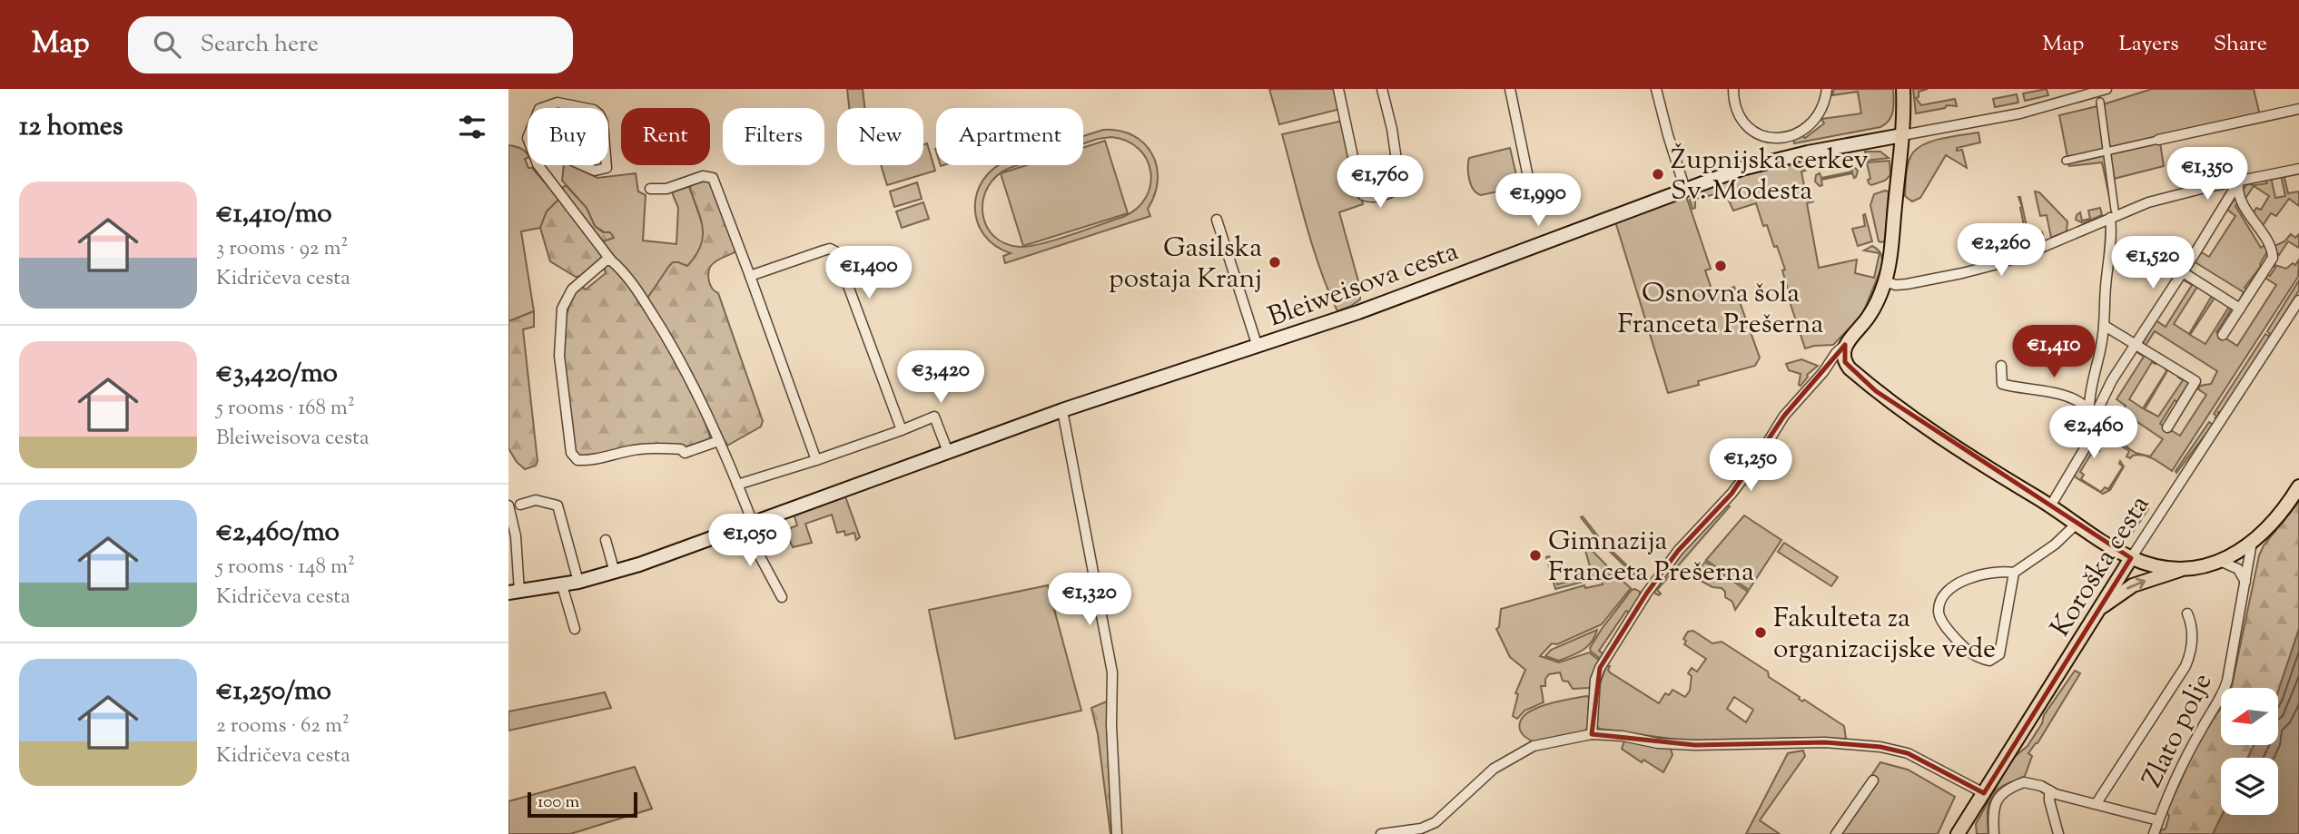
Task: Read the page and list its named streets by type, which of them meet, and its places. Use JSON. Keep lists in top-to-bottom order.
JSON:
{
  "streets": {
    "main road": ["Bleiweisova cesta", "Koroška cesta"],
    "street": ["Zlato polje"]
  },
  "places": [
    "Župnijska cerkev Sv. Modesta",
    "Gasilska postaja Kranj",
    "Osnovna šola Franceta Prešerna",
    "Gimnazija Franceta Prešerna",
    "Fakulteta za organizacijske vede"
  ],
  "scale_bar": "100 m",
  "north": "left",
  "page": {
    "header": "Map",
    "search": "Search here",
    "nav": ["Map", "Layers", "Share"],
    "heading": "12 homes",
    "chip": [
      "Buy",
      "Rent",
      "Filters",
      "New",
      "Apartment"
    ],
    "price": [
      "€1,350",
      "€1,760",
      "€1,990",
      "€2,260",
      "€1,520",
      "€1,400",
      "€1,410",
      "€3,420",
      "€2,460",
      "€1,250",
      "€1,050",
      "€1,320"
    ],
    "list": [
      {
        "name": "€1,410/mo",
        "note": "3 rooms · 92 m² · Kidričeva cesta"
      },
      {
        "name": "€3,420/mo",
        "note": "5 rooms · 168 m² · Bleiweisova cesta"
      },
      {
        "name": "€2,460/mo",
        "note": "5 rooms · 148 m² · Kidričeva cesta"
      },
      {
        "name": "€1,250/mo",
        "note": "2 rooms · 62 m² · Kidričeva cesta"
      }
    ],
    "scale": "100 m"
  }
}
